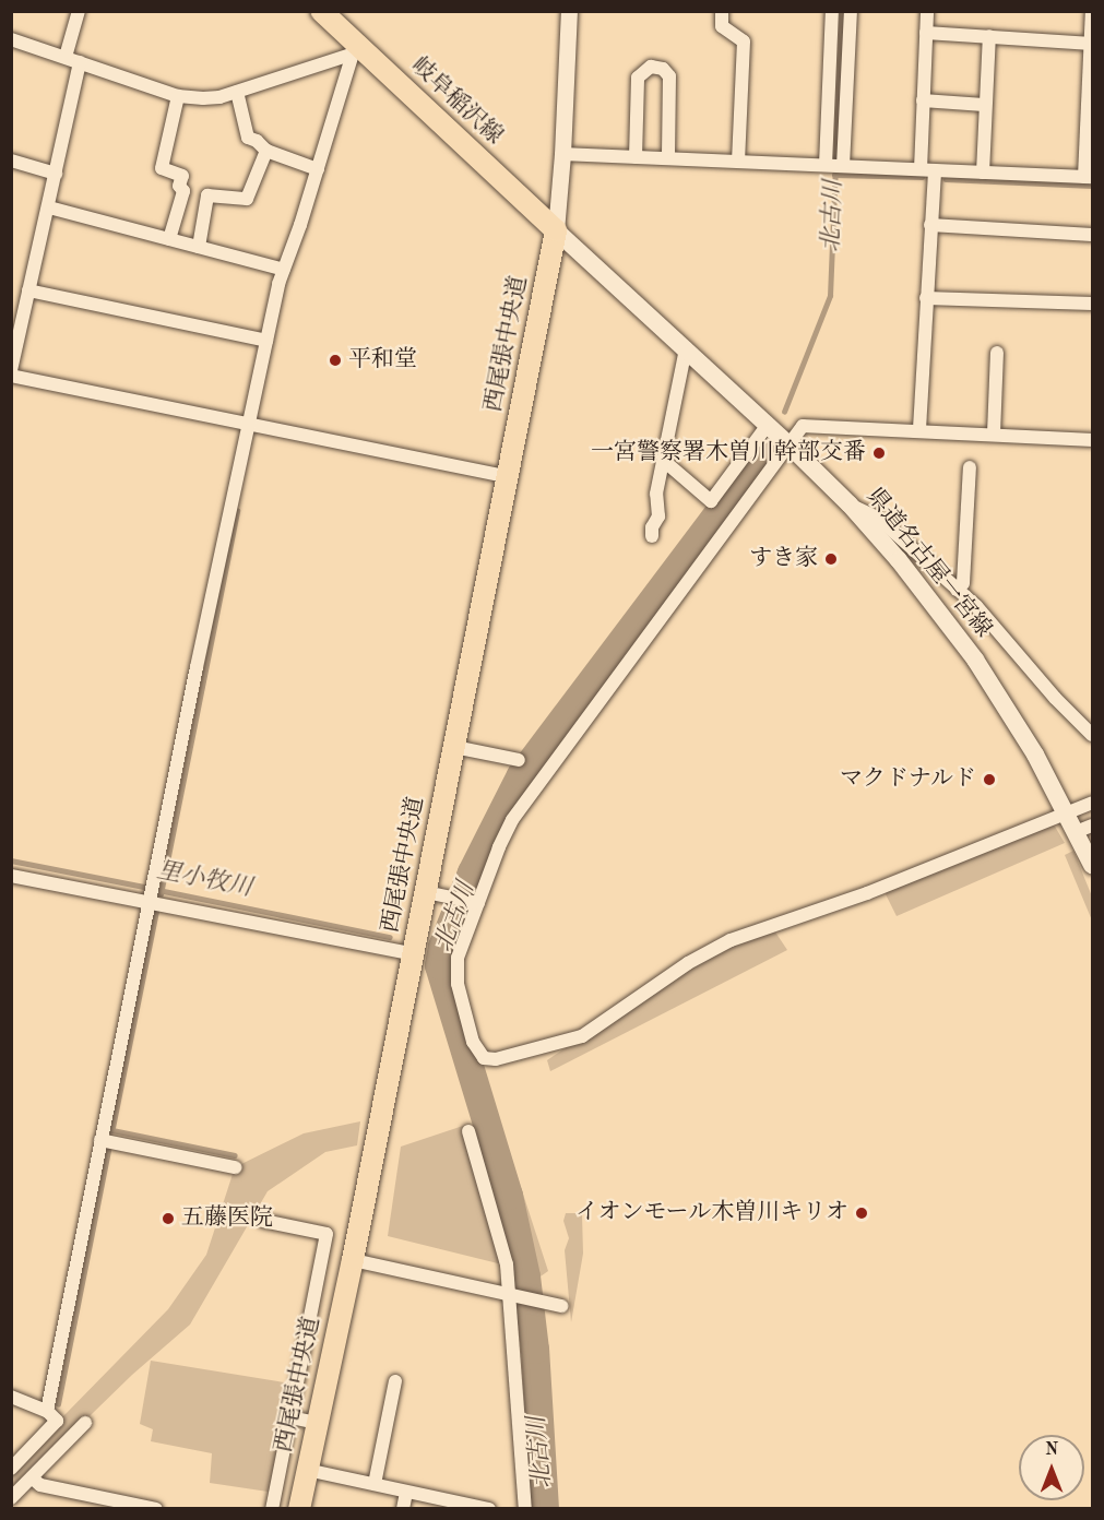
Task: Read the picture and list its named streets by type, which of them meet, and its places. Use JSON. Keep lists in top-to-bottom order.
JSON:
{
  "streets": {
    "main road": ["岐阜稲沢線", "西尾張中央道", "県道名古屋一宮線"]
  },
  "crossings": [
    ["岐阜稲沢線", "西尾張中央道"],
    ["岐阜稲沢線", "県道名古屋一宮線"],
    ["西尾張中央道", "県道名古屋一宮線"]
  ],
  "water": ["北古川", "里小牧川"],
  "places": [
    "平和堂",
    "一宮警察署木曽川幹部交番",
    "すき家",
    "マクドナルド",
    "イオンモール木曽川キリオ",
    "五藤医院"
  ],
  "north": "top"
}
